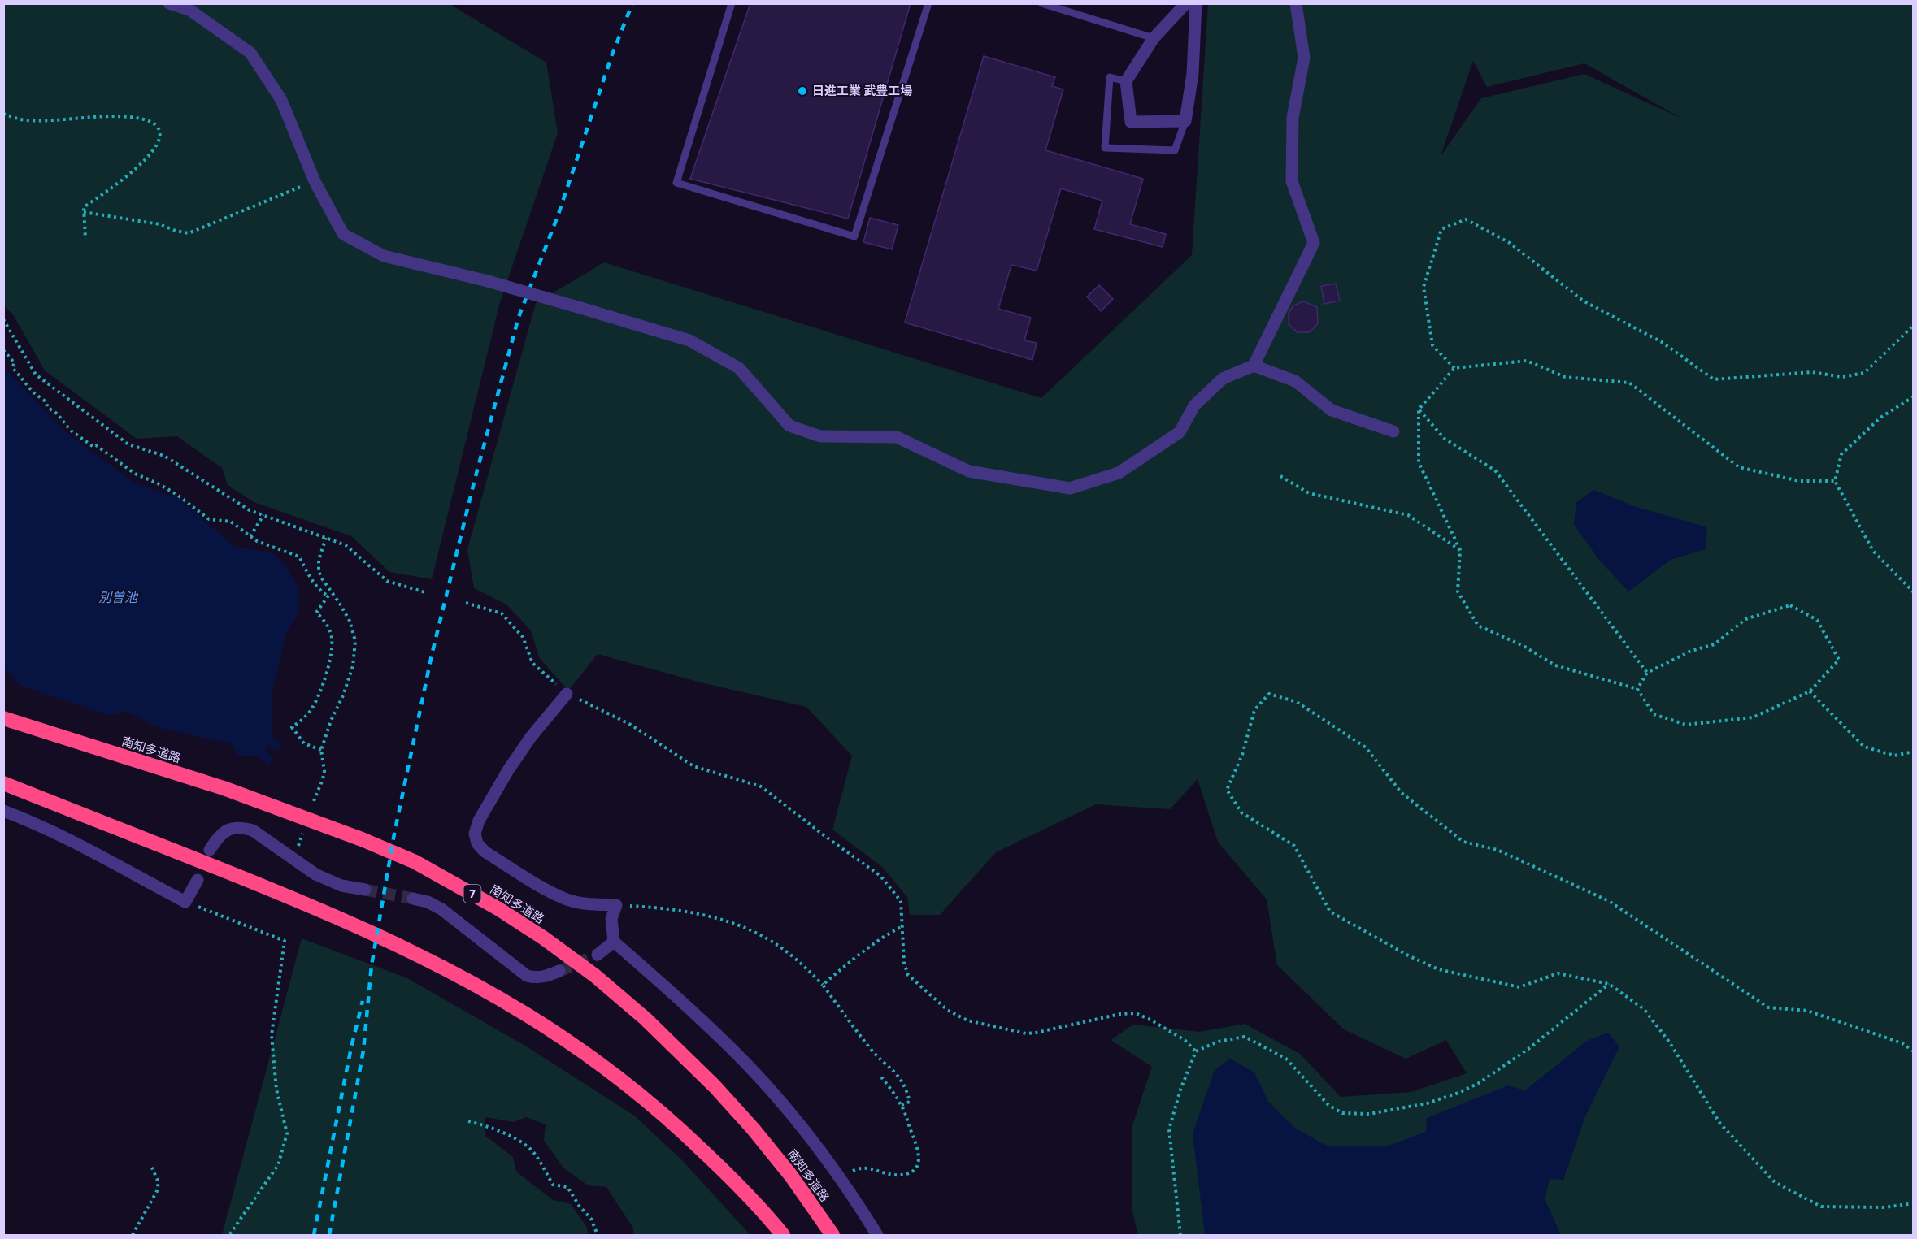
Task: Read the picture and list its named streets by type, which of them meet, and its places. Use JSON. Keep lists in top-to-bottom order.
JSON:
{
  "streets": {
    "highway": ["南知多道路", "7"]
  },
  "water": ["別曽池"],
  "places": ["日進工業 武豊工場"]
}
